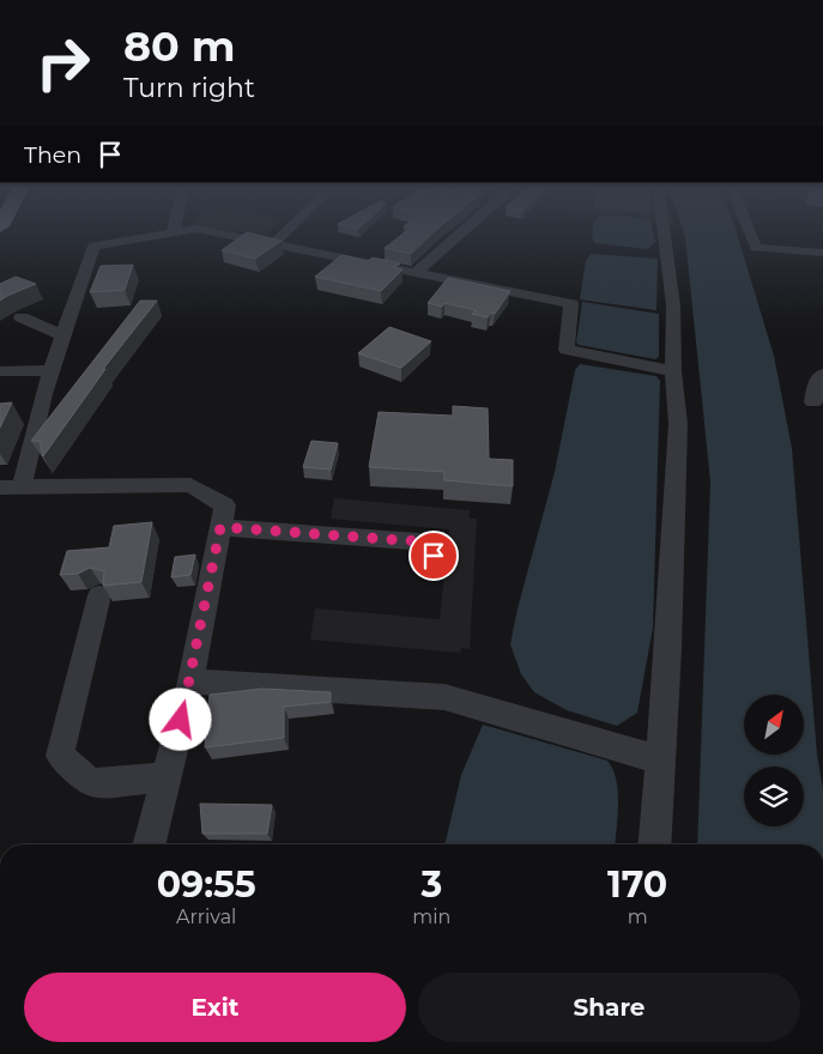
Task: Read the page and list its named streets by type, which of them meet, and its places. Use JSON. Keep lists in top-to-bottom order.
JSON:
{
  "north": "top right",
  "page": {
    "turn": ["80 m", "Turn right"],
    "then": "Then",
    "eta": [
      "09:55",
      "Arrival",
      "3",
      "min",
      "170",
      "m"
    ],
    "buttons": ["Exit", "Share"]
  }
}
